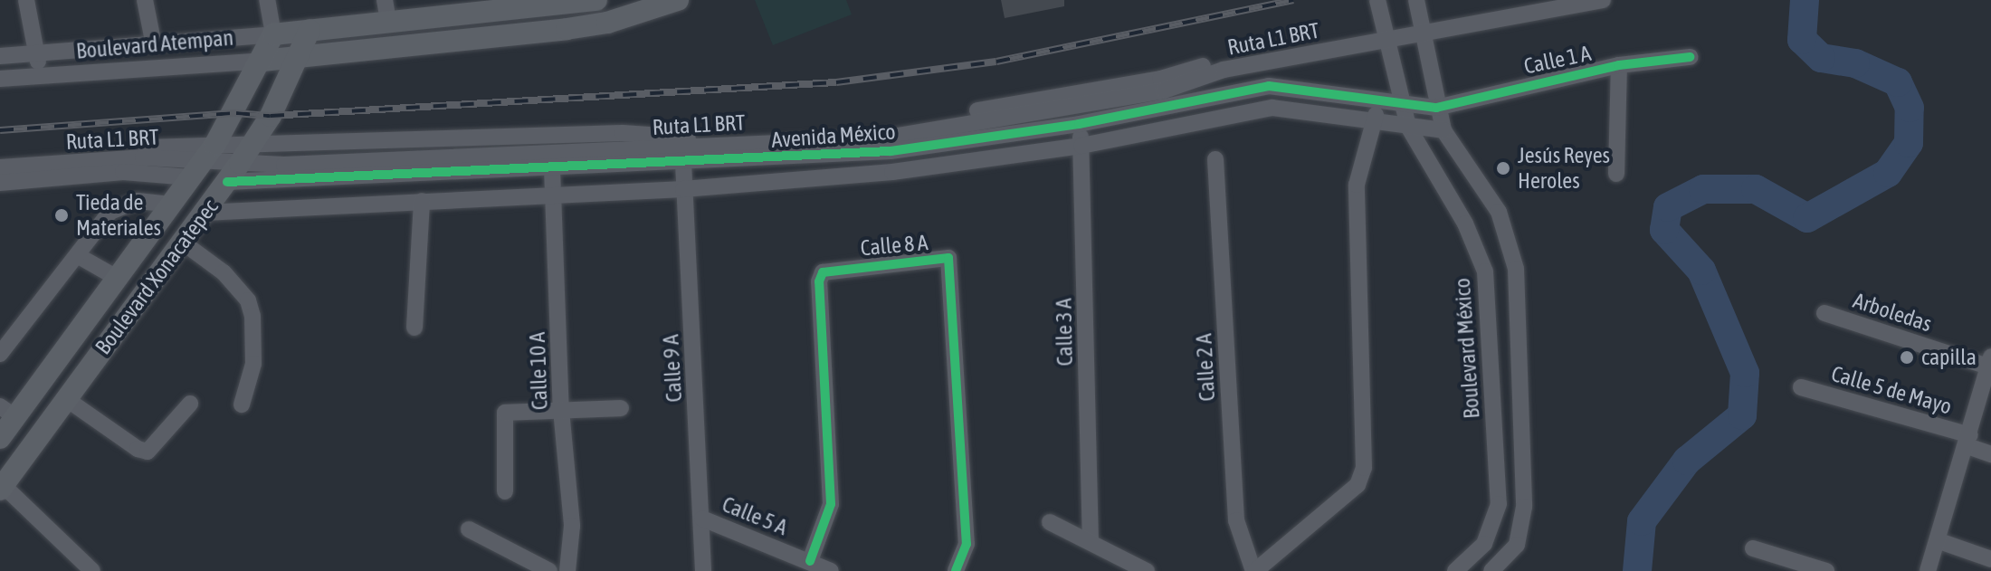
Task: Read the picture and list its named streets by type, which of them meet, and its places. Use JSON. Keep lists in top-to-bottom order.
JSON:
{
  "streets": {
    "main road": ["Boulevard Atempan", "Boulevard Xonacatepec"],
    "street": [
      "Ruta L1 BRT",
      "Calle 1 A",
      "Avenida México",
      "Calle 8 A",
      "Arboledas",
      "Calle 3 A",
      "Boulevard México",
      "Calle 2 A",
      "Calle 9 A",
      "Calle 10 A",
      "Calle 5 de Mayo",
      "Calle 5 A"
    ]
  },
  "crossings": [
    ["Ruta L1 BRT", "Boulevard Xonacatepec"],
    ["Ruta L1 BRT", "Boulevard México"],
    ["Boulevard Atempan", "Boulevard Xonacatepec"],
    ["Calle 1 A", "Avenida México"],
    ["Avenida México", "Boulevard Xonacatepec"],
    ["Avenida México", "Calle 3 A"],
    ["Avenida México", "Boulevard México"],
    ["Avenida México", "Calle 9 A"],
    ["Avenida México", "Calle 10 A"],
    ["Calle 8 A", "Calle 5 A"],
    ["Calle 9 A", "Calle 5 A"]
  ],
  "places": ["Jesús Reyes Heroles", "Tieda de Materiales", "capilla"]
}
